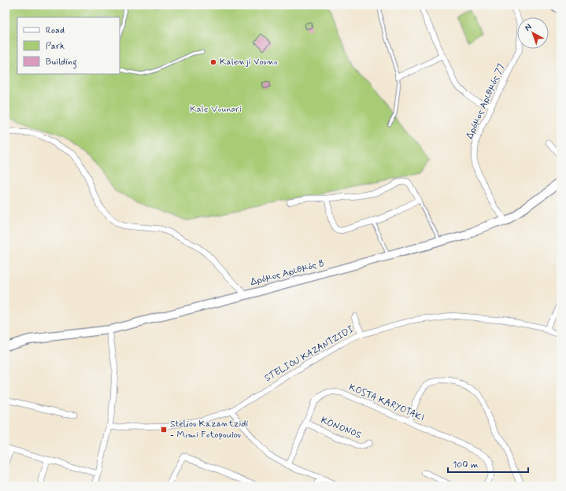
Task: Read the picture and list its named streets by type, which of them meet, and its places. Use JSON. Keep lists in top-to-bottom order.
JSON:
{
  "streets": {
    "street": [
      "Δρόμος Αριθμός 77",
      "Δρόμος Αριθμός 8",
      "STELIOU KAZANTZIDI",
      "KOSTA KARYOTAKI",
      "KONONOS"
    ]
  },
  "crossings": [
    ["Δρόμος Αριθμός 77", "Δρόμος Αριθμός 8"],
    ["KOSTA KARYOTAKI", "KONONOS"]
  ],
  "parks": ["Kale Vounari"],
  "places": {
    "other": ["Kalenji Vouno"],
    "transit": ["Steliou Kazantzidi - Mimi Fotopoulou"]
  },
  "legend": ["Road", "Park", "Building"],
  "scale_bar": "100 m",
  "north": "top left"
}
